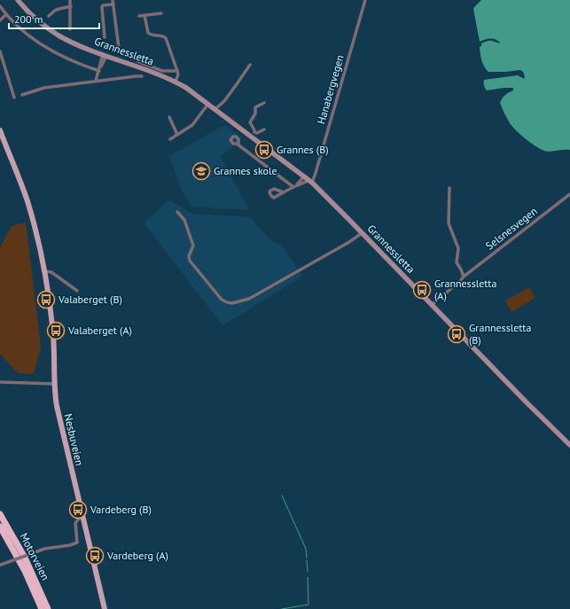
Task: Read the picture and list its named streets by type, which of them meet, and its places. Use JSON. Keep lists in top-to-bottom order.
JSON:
{
  "streets": {
    "highway": ["Motorveien"],
    "main road": ["Grannessletta", "Nesbuveien"],
    "street": ["Hanabergvegen", "Selsnesvegen"]
  },
  "crossings": [
    ["Grannessletta", "Hanabergvegen"],
    ["Grannessletta", "Selsnesvegen"]
  ],
  "places": {
    "bus stop": [
      "Grannes (B)",
      "Grannessletta (A)",
      "Valaberget (B)",
      "Valaberget (A)",
      "Grannessletta (B)",
      "Vardeberg (B)",
      "Vardeberg (A)"
    ],
    "school or university": ["Grannes skole"]
  },
  "scale_bar": "200 m"
}
